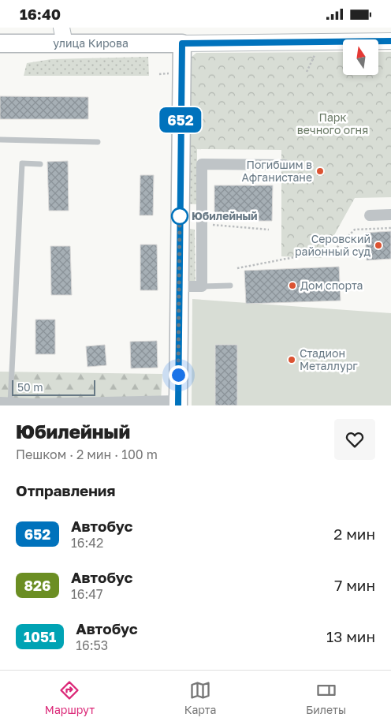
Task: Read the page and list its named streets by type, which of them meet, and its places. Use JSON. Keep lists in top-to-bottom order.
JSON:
{
  "streets": {
    "main road": ["улица Кирова"]
  },
  "parks": ["Парк вечного огня"],
  "places": [
    "Погибшим в Афганистане",
    "Юбилейный",
    "Серовский районный суд",
    "Дом спорта",
    "Стадион Металлург"
  ],
  "lines": ["bus line 652"],
  "scale_bar": "50 m",
  "north": "top",
  "page": {
    "status": "16:40",
    "on_map": "652",
    "scale": "50 m",
    "heading": [
      ["Юбилейный", "Пешком · 2 мин · 100 m"],
      "Отправления"
    ],
    "list": [
      {
        "mark": "652",
        "name": "Автобус",
        "note": "16:42",
        "value": "2 мин"
      },
      {
        "mark": "826",
        "name": "Автобус",
        "note": "16:47",
        "value": "7 мин"
      },
      {
        "mark": "1051",
        "name": "Автобус",
        "note": "16:53",
        "value": "13 мин"
      }
    ],
    "tabs": ["Маршрут", "Карта", "Билеты"]
  }
}
